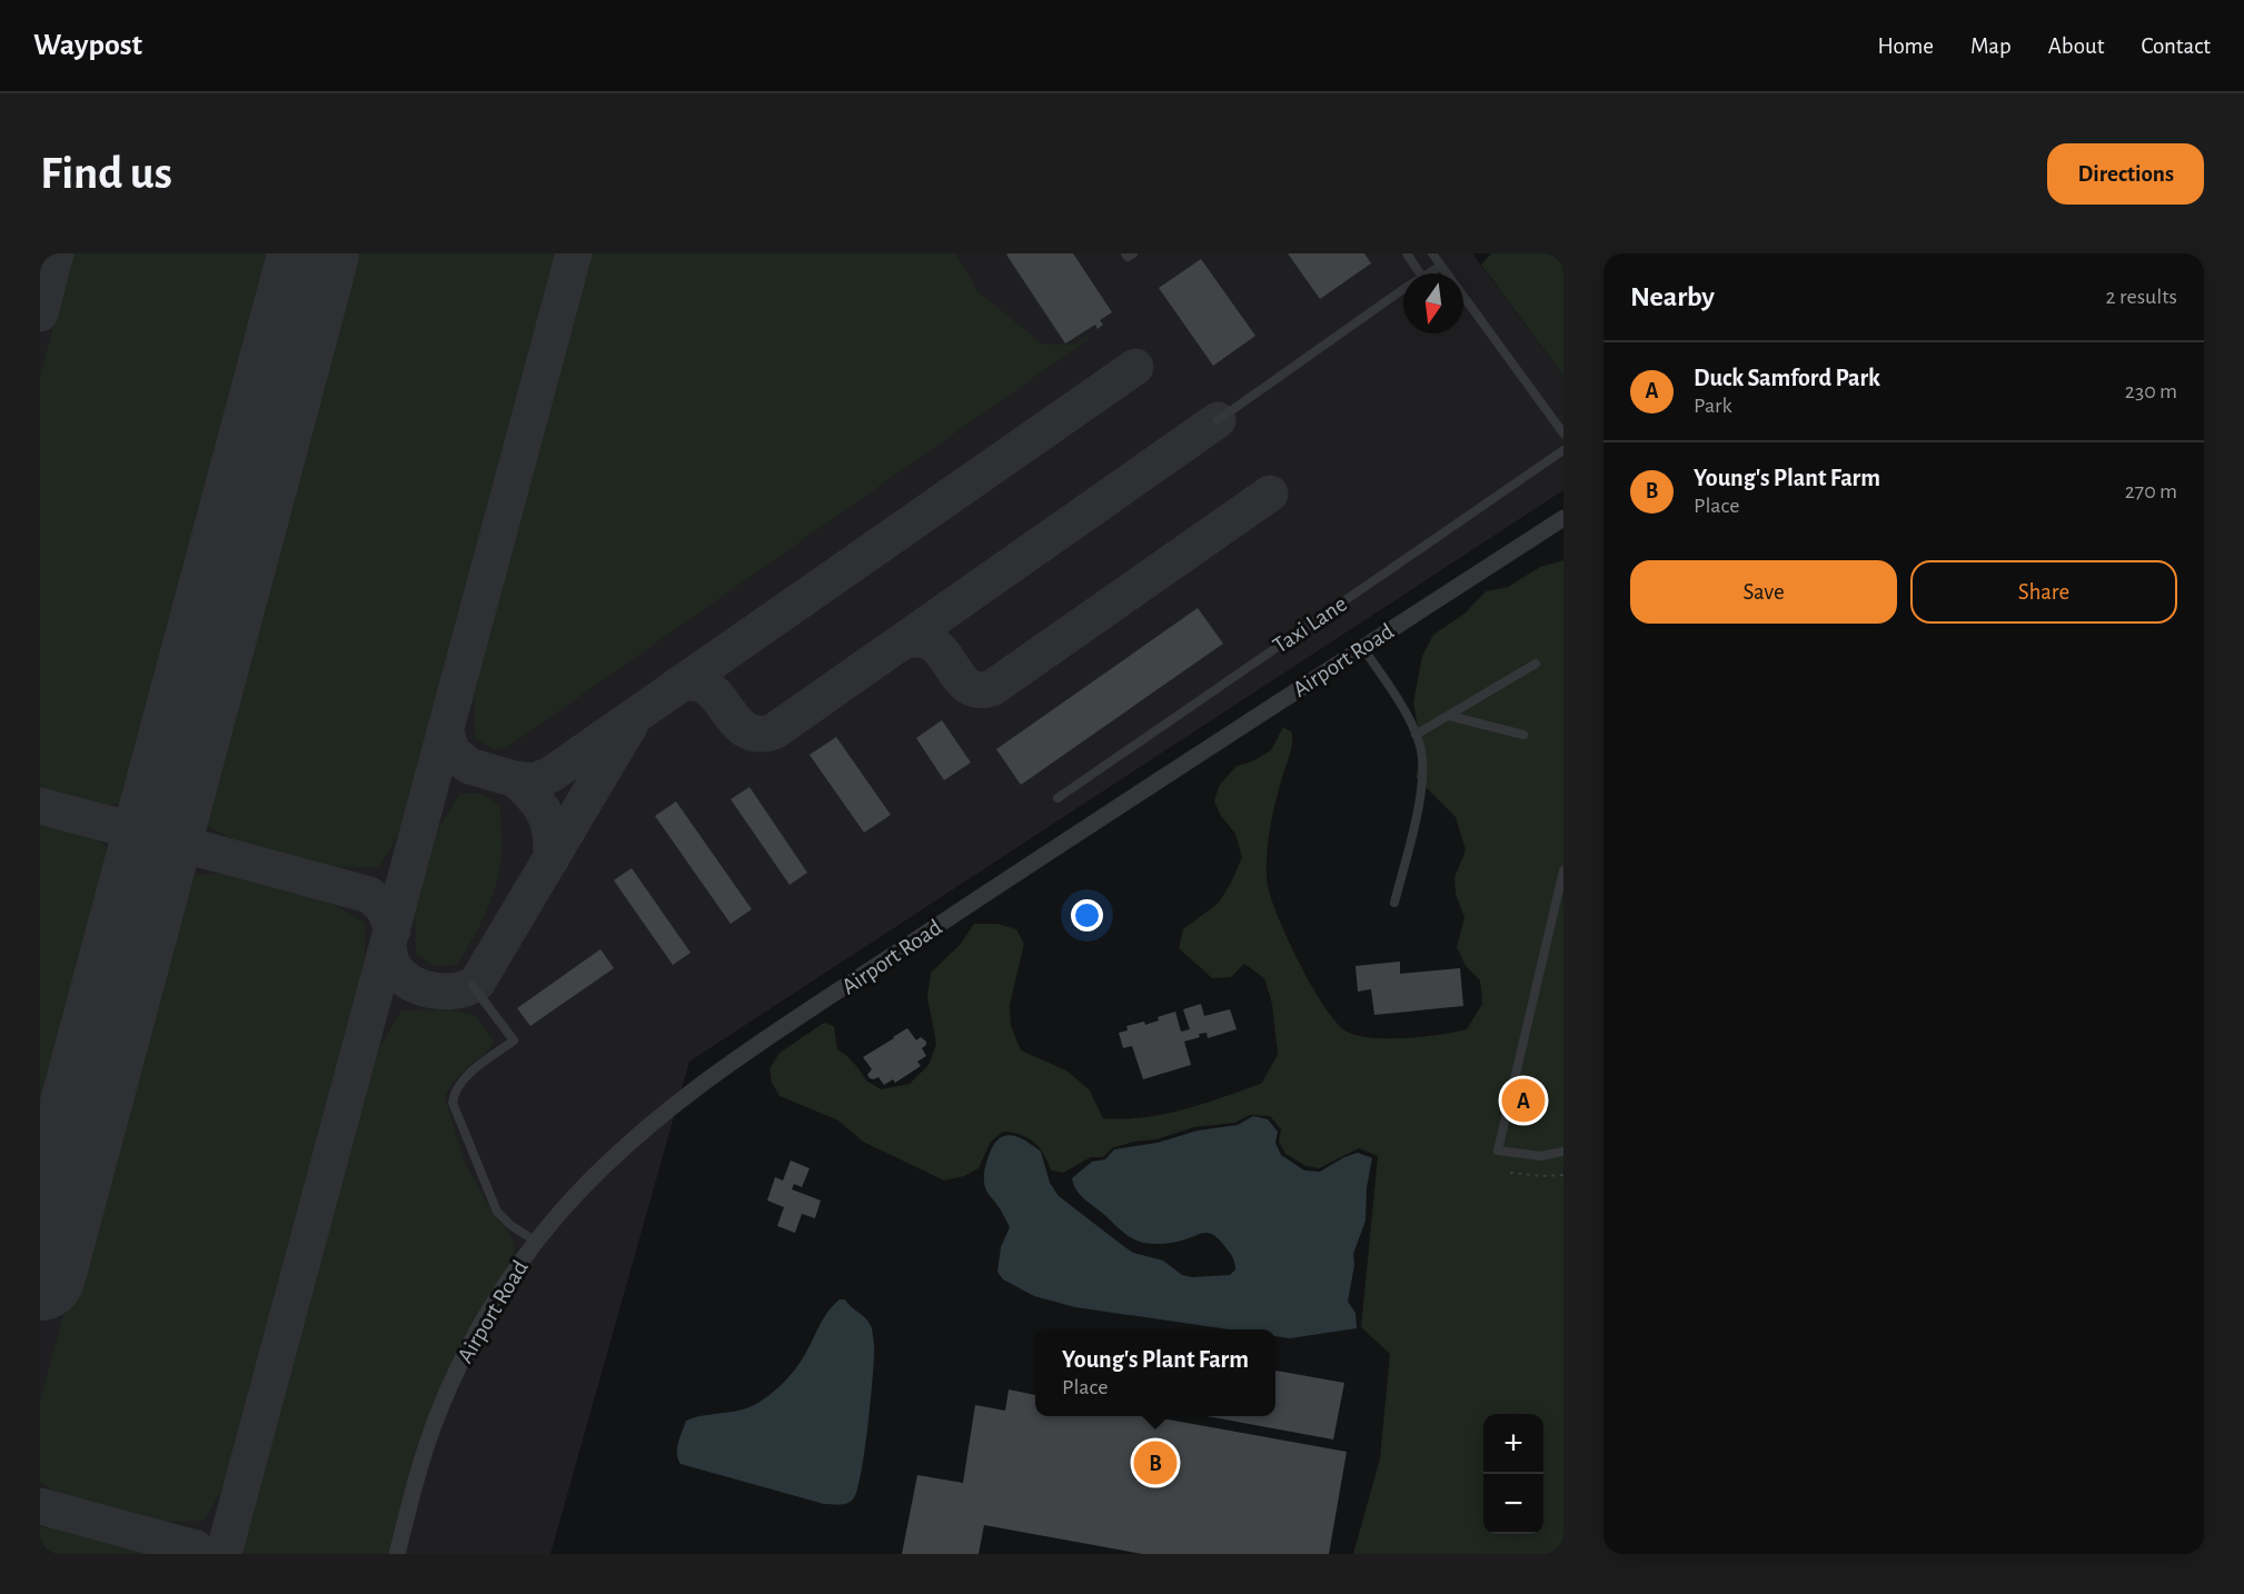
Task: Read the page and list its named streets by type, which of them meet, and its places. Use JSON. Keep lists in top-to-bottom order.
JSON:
{
  "streets": {
    "street": ["Airport Road"],
    "lane": ["Taxi Lane"]
  },
  "north": "bottom",
  "page": {
    "header": "Waypost",
    "nav": [
      "Home",
      "Map",
      "About",
      "Contact"
    ],
    "buttons": [
      "Directions",
      ["Save", "Share"]
    ],
    "title": "Find us",
    "heading": ["Nearby", "2 results"],
    "list": [
      {
        "mark": "A",
        "name": "Duck Samford Park",
        "note": "Park",
        "value": "230 m"
      },
      {
        "mark": "B",
        "name": "Young's Plant Farm",
        "note": "Place",
        "value": "270 m"
      }
    ],
    "pins": ["A", "B"],
    "popup": ["Young's Plant Farm", "Place"],
    "map_buttons": ["+", "−"]
  }
}
